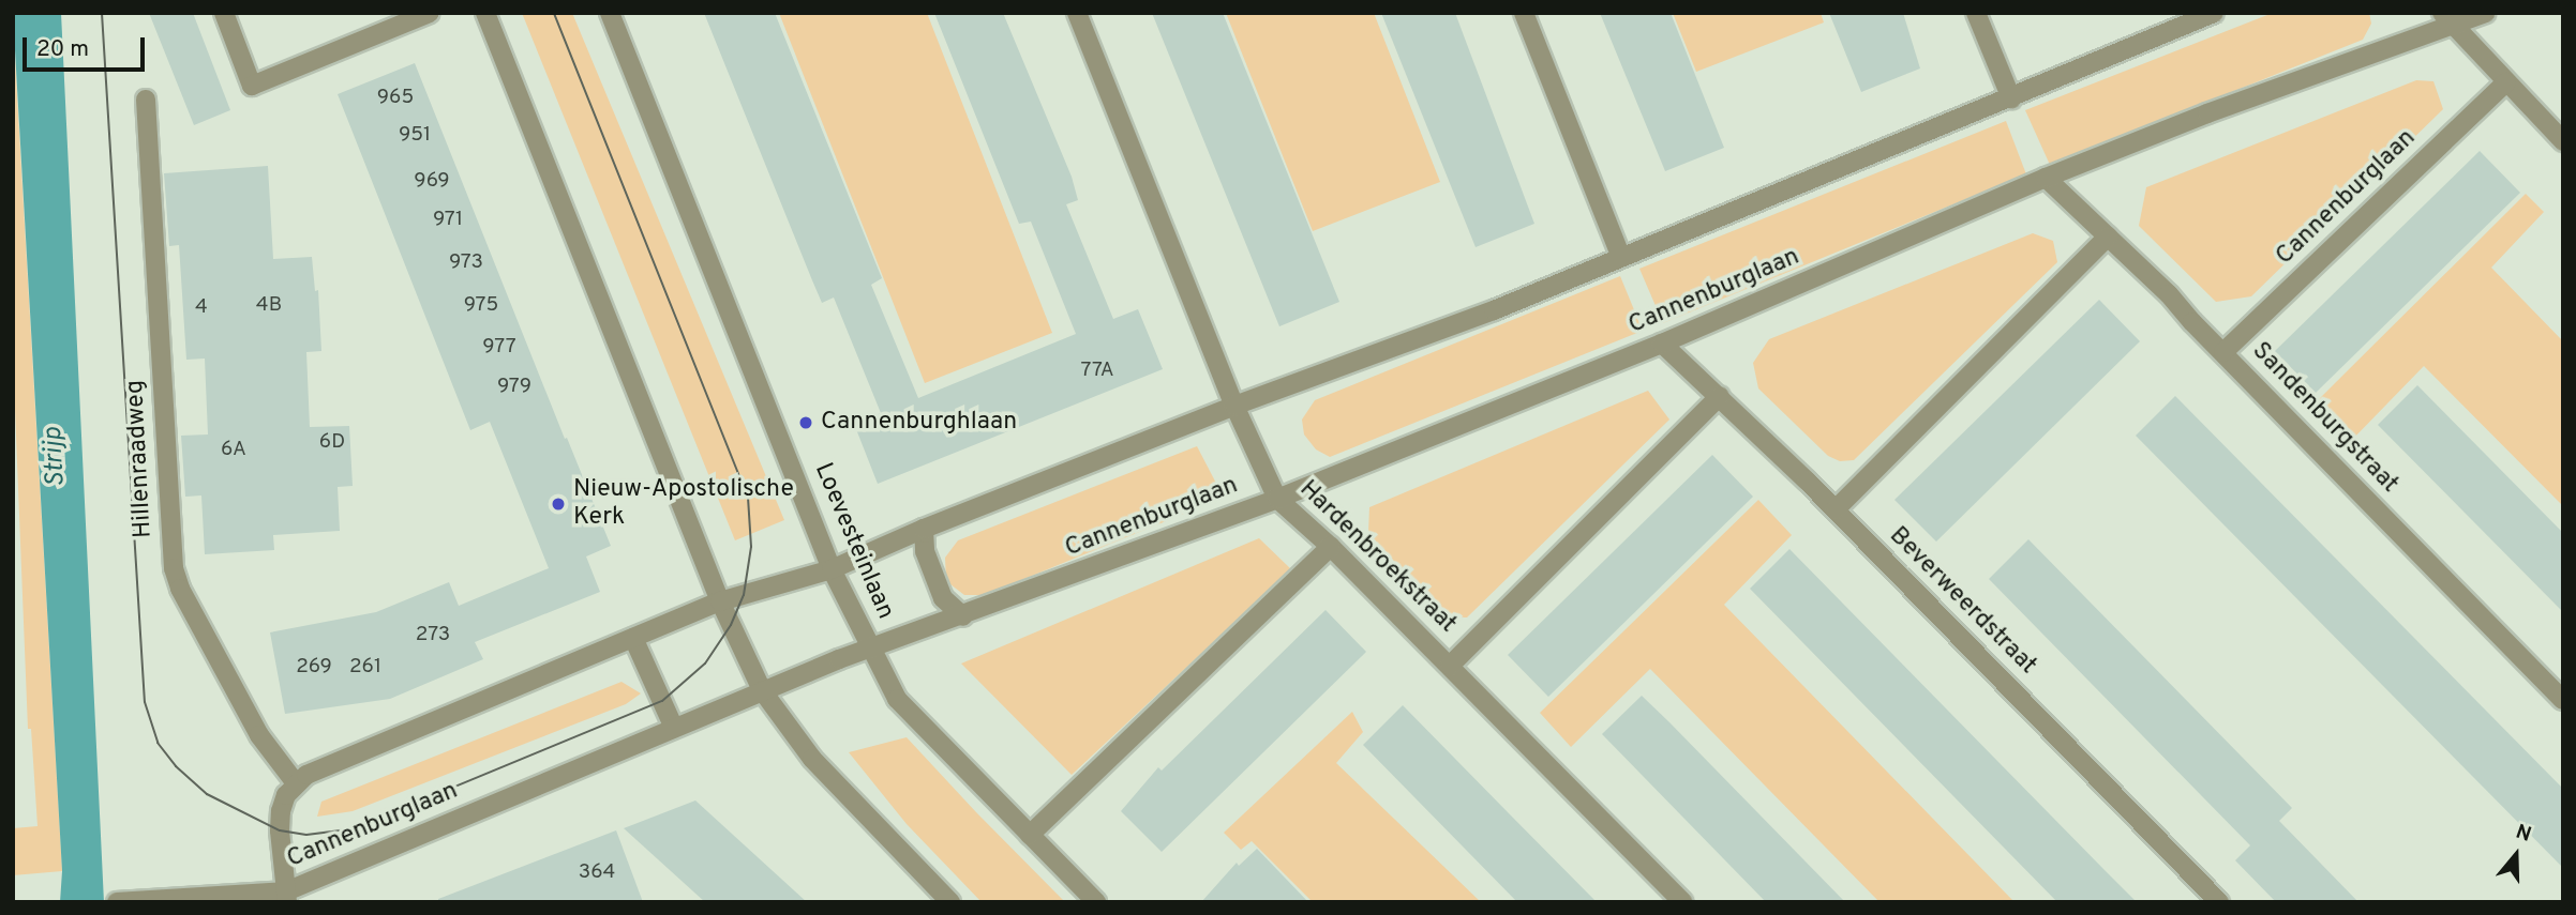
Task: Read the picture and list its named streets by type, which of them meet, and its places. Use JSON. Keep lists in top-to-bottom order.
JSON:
{
  "streets": {
    "street": [
      "Cannenburglaan",
      "Sandenburgstraat",
      "Hillenraadweg",
      "Loevesteinlaan",
      "Hardenbroekstraat",
      "Beverweerdstraat"
    ]
  },
  "crossings": [
    ["Cannenburglaan", "Sandenburgstraat"],
    ["Cannenburglaan", "Hillenraadweg"],
    ["Cannenburglaan", "Loevesteinlaan"],
    ["Cannenburglaan", "Hardenbroekstraat"],
    ["Cannenburglaan", "Beverweerdstraat"]
  ],
  "water": ["Strijp"],
  "places": ["Cannenburghlaan", "Nieuw-Apostolische Kerk"],
  "house_numbers": [
    "965",
    "951",
    "969",
    "971",
    "973",
    "4B",
    "975",
    "4",
    "977",
    "77A",
    "979",
    "6D",
    "6A",
    "273",
    "269",
    "261",
    "364"
  ],
  "scale_bar": "20 m",
  "north": "top"
}
